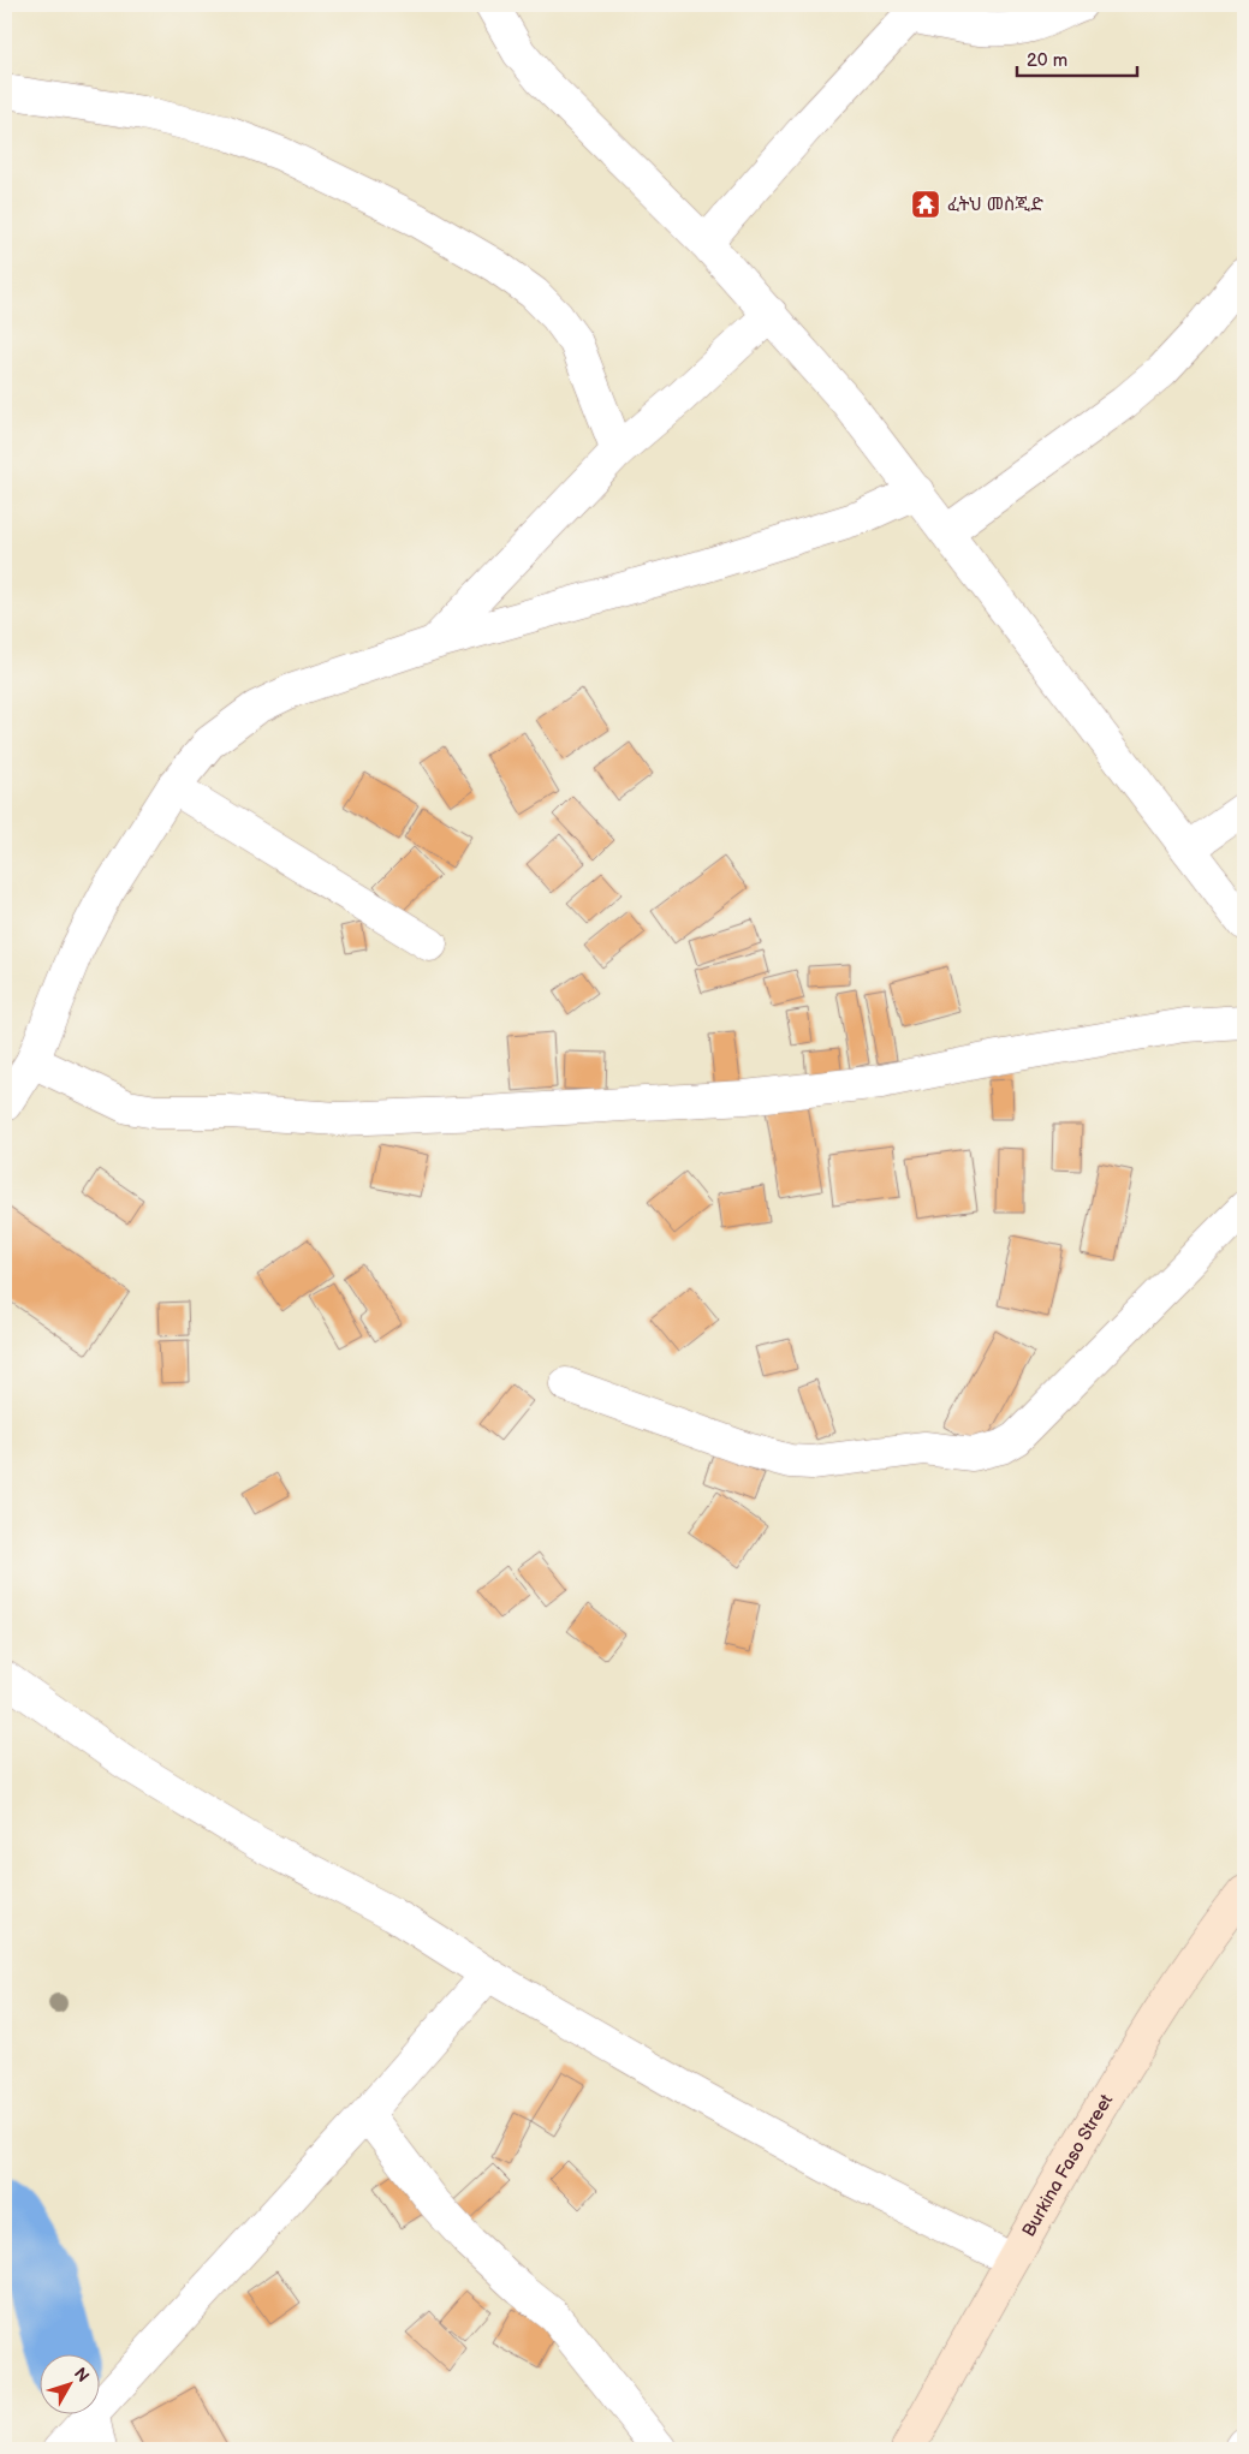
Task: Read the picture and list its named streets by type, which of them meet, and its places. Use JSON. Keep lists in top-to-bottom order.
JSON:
{
  "streets": {
    "main road": ["Burkina Faso Street"]
  },
  "places": {
    "temple": ["ፈትህ መስጂድ"]
  },
  "scale_bar": "20 m",
  "north": "top right"
}
